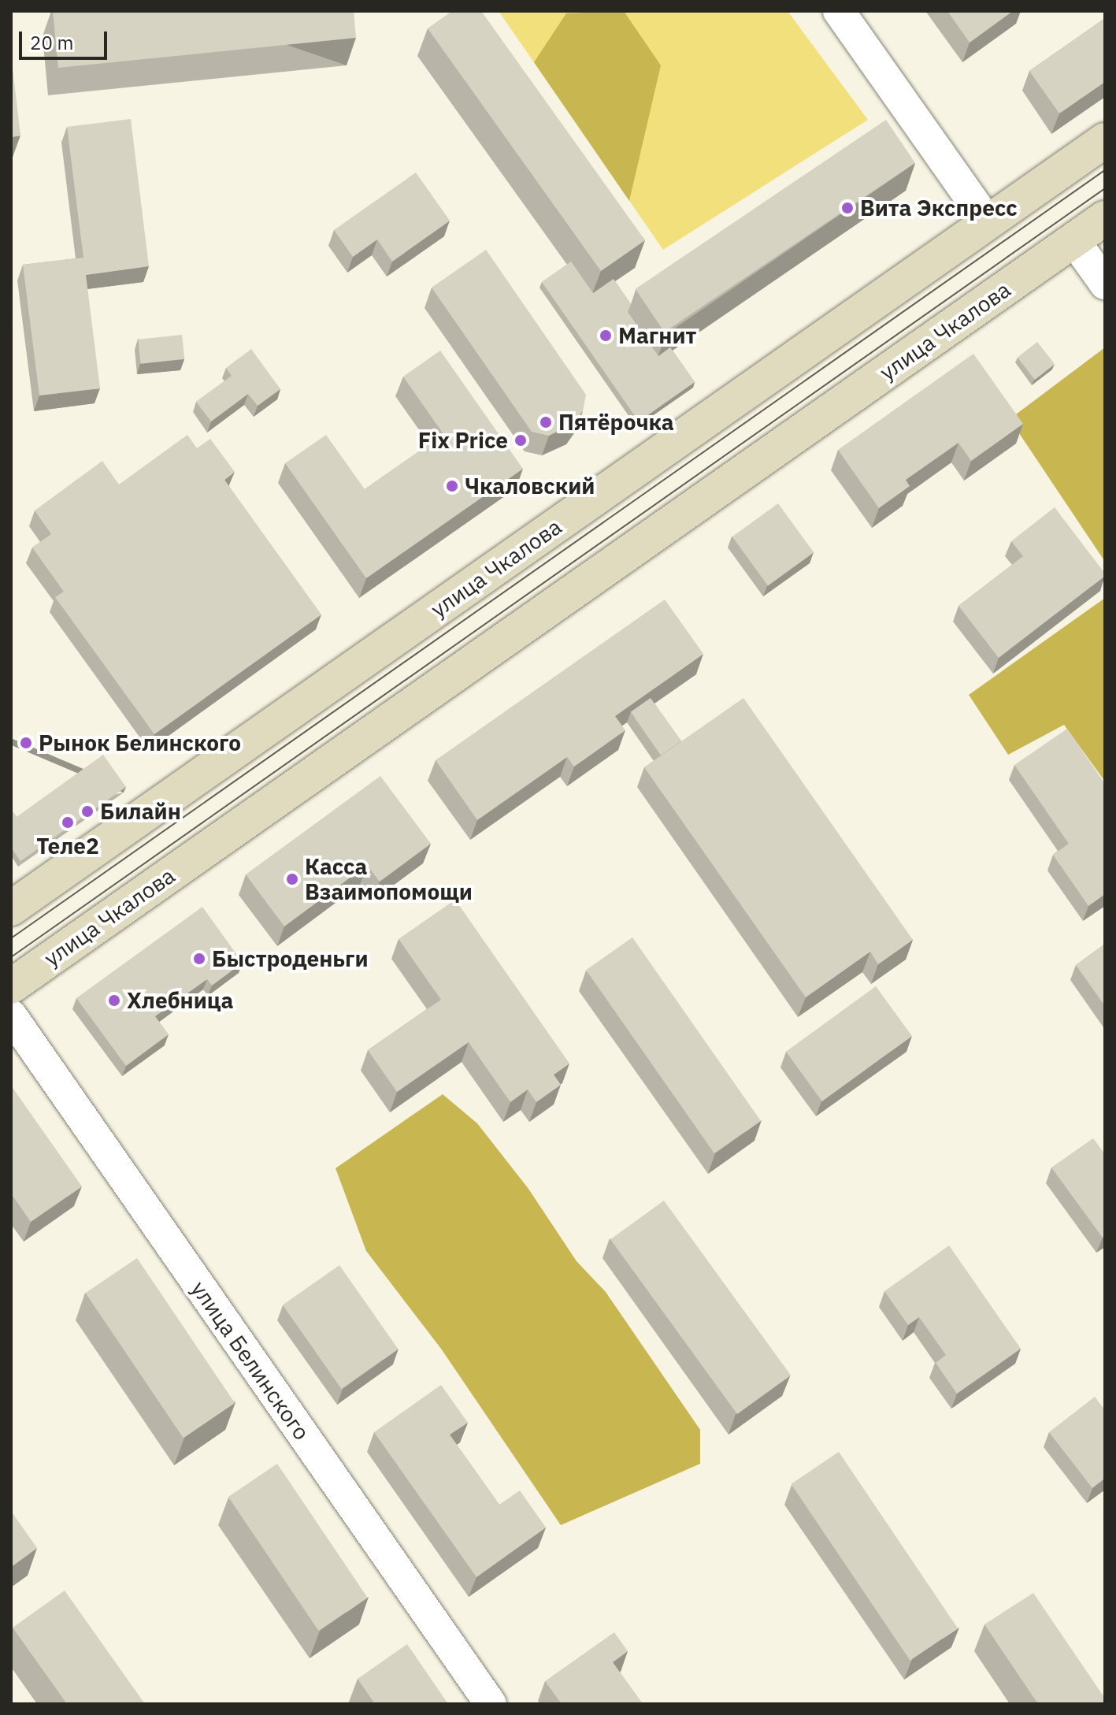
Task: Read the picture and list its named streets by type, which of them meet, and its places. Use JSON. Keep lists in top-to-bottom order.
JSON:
{
  "streets": {
    "main road": ["улица Чкалова"],
    "street": ["улица Белинского"]
  },
  "places": [
    "Вита Экспресс",
    "Магнит",
    "Пятёрочка",
    "Fix Price",
    "Чкаловский",
    "Рынок Белинского",
    "Билайн",
    "Теле2",
    "Касса Взаимопомощи",
    "Быстроденьги",
    "Хлебница"
  ],
  "scale_bar": "20 m"
}
